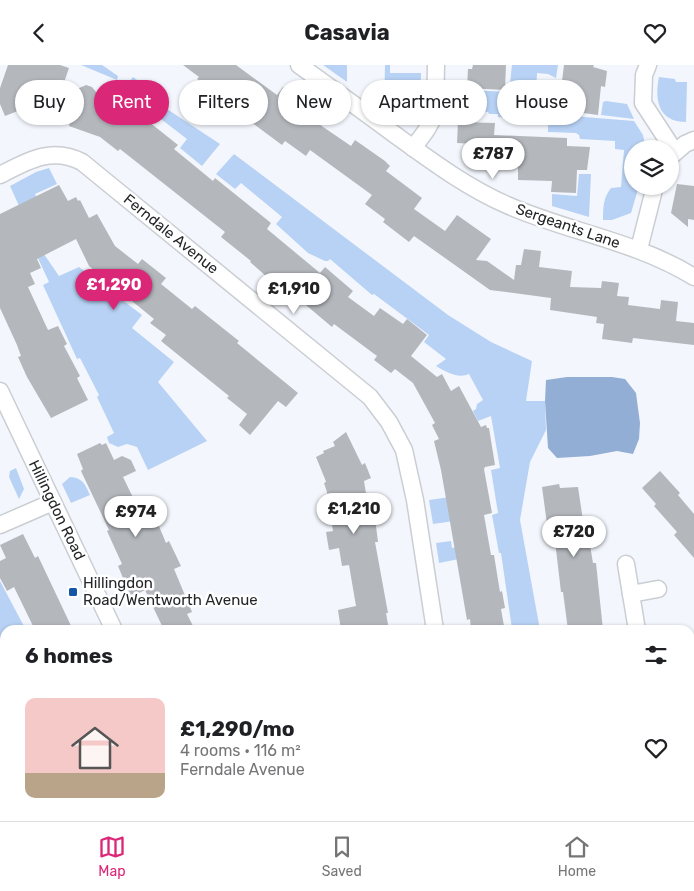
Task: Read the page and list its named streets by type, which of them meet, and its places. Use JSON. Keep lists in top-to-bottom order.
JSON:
{
  "streets": {
    "street": ["Sergeants Lane", "Ferndale Avenue", "Hillingdon Road"]
  },
  "places": {
    "transit": ["Hillingdon Road/Wentworth Avenue"]
  },
  "page": {
    "header": "Casavia",
    "chip": [
      "Buy",
      "Rent",
      "Filters",
      "New",
      "Apartment",
      "House"
    ],
    "price": [
      "£787",
      "£1,290",
      "£1,910",
      "£1,210",
      "£974",
      "£720"
    ],
    "heading": "6 homes",
    "list": [
      {
        "name": "£1,290/mo",
        "note": "4 rooms · 116 m² · Ferndale Avenue"
      }
    ],
    "tabs": ["Map", "Saved", "Home"]
  }
}
